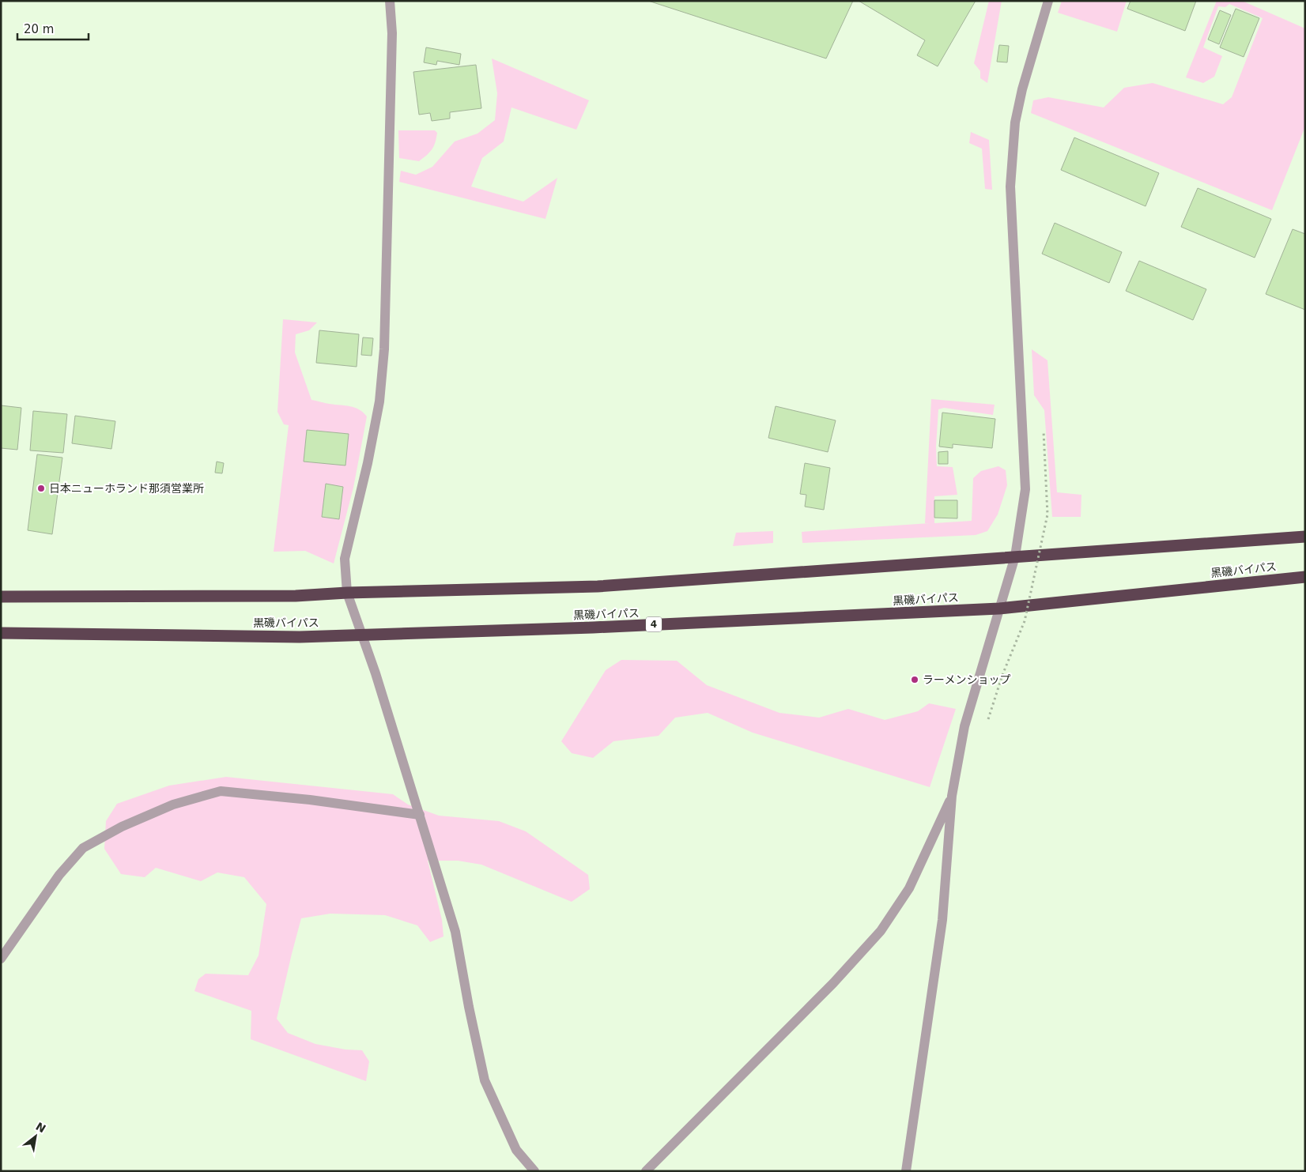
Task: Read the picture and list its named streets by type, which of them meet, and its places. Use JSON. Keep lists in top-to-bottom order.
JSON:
{
  "streets": {
    "highway": ["黒磯バイパス", "4"]
  },
  "places": ["日本ニューホランド那須営業所", "ラーメンショップ"],
  "scale_bar": "20 m",
  "north": "top right"
}
